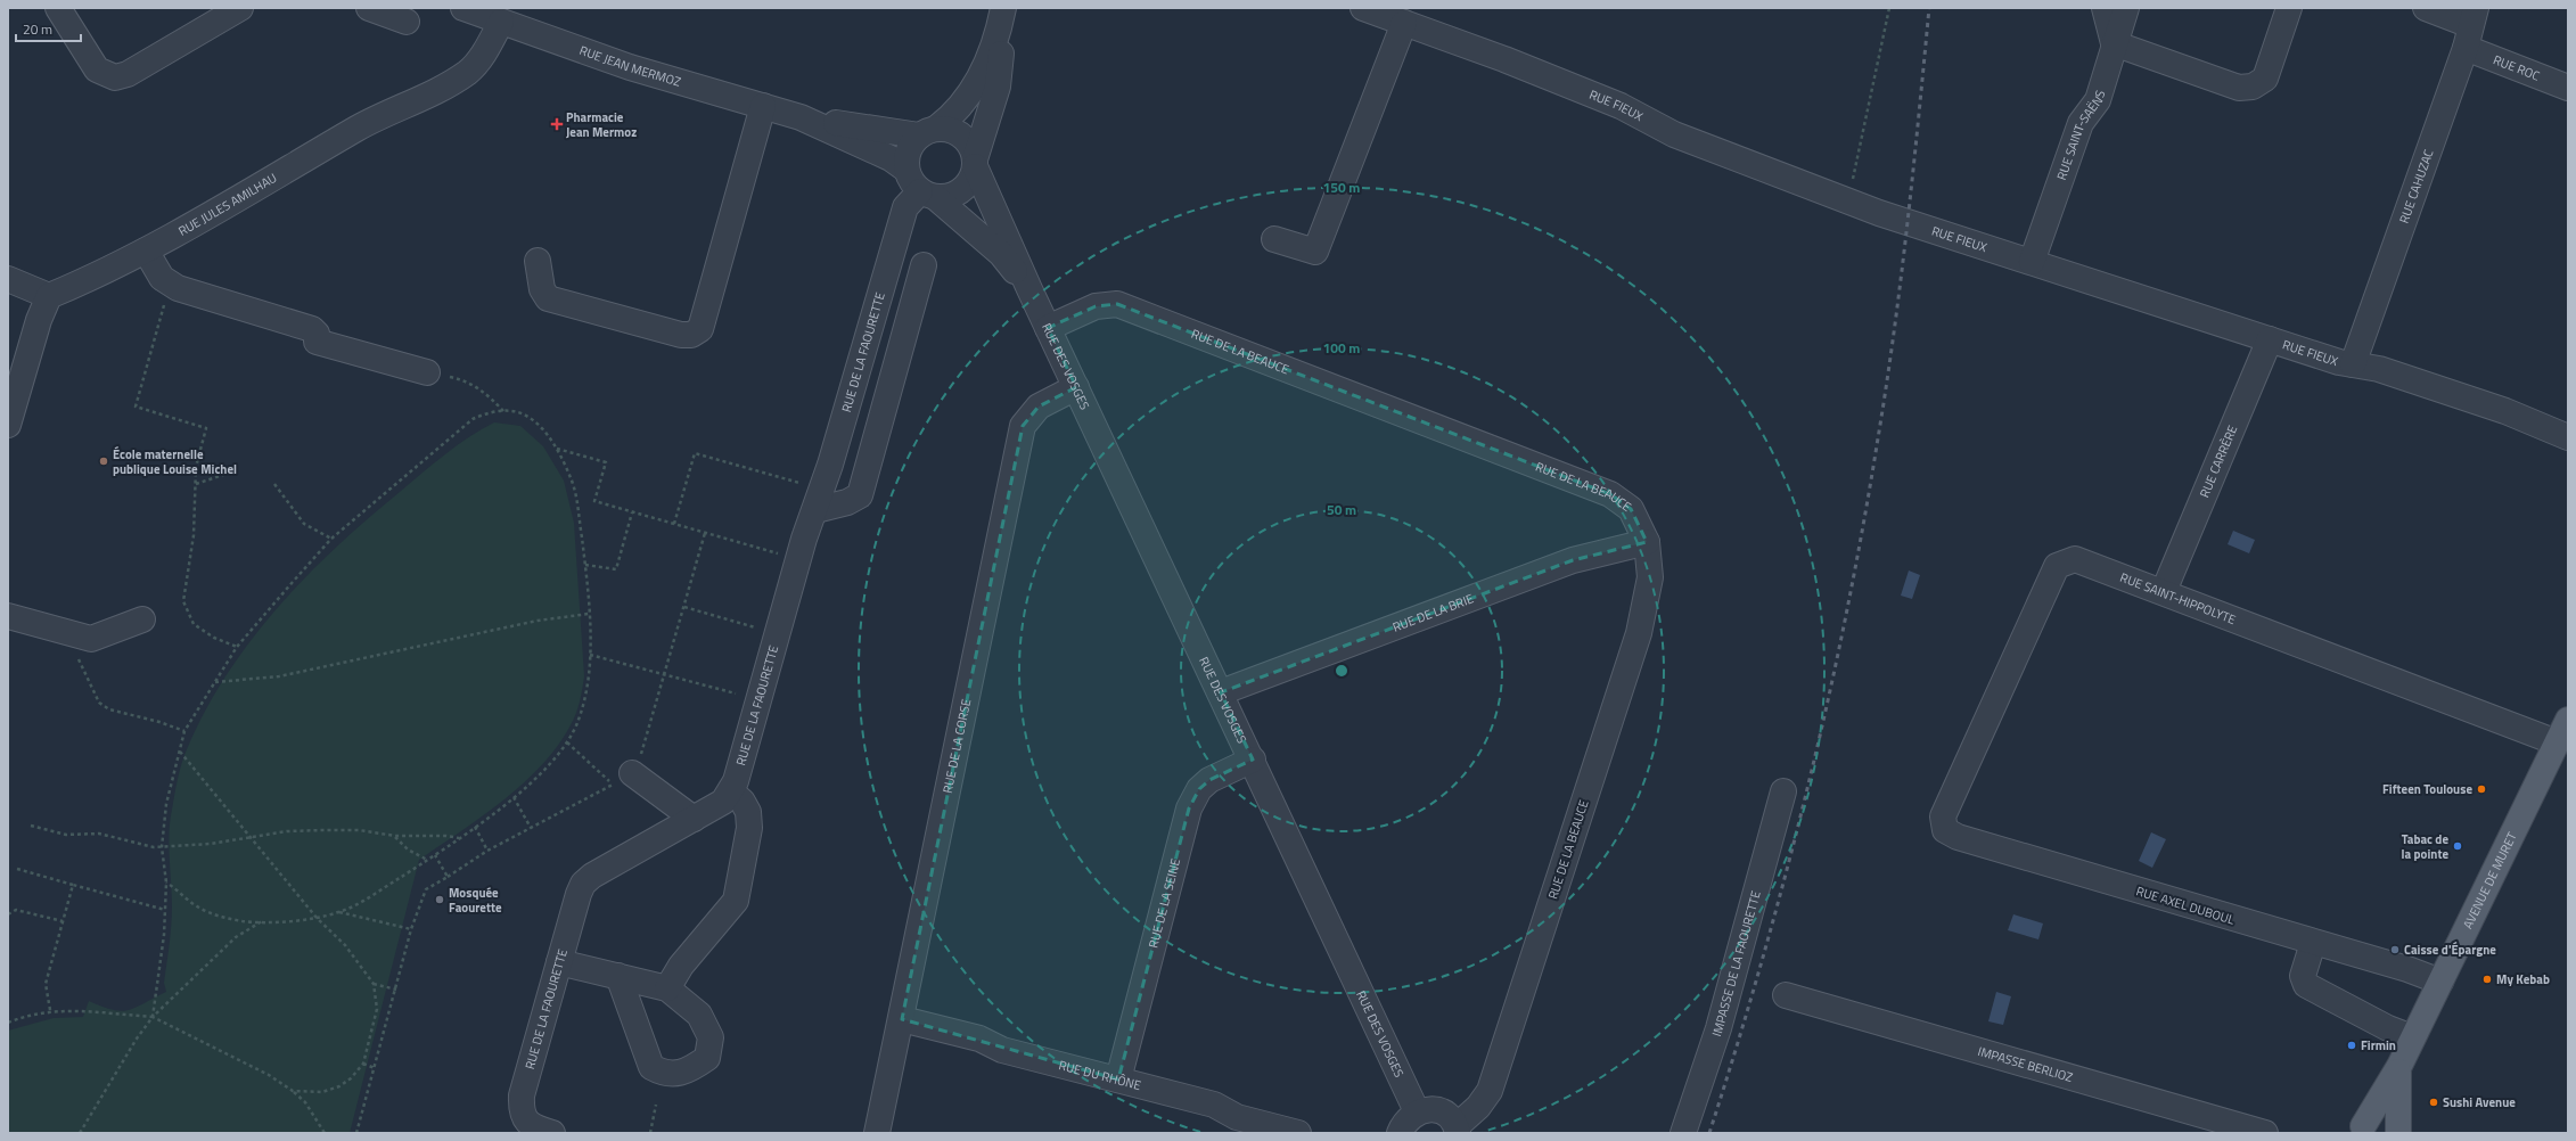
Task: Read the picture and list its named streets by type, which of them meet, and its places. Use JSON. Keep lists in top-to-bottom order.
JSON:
{
  "streets": {
    "main road": ["AVENUE DE MURET"],
    "street": [
      "RUE JEAN MERMOZ",
      "RUE ROC",
      "RUE FIEUX",
      "RUE SAINT-SAËNS",
      "RUE CAHUZAC",
      "RUE JULES AMILHAU",
      "RUE DE LA FAOURETTE",
      "RUE DE LA BEAUCE",
      "RUE DES VOSGES",
      "RUE CARRÈRE",
      "RUE SAINT-HIPPOLYTE",
      "RUE DE LA BRIE",
      "RUE DE LA CORSE",
      "RUE DE LA SEINE",
      "RUE AXEL DUBOUL",
      "IMPASSE DE LA FAOURETTE",
      "IMPASSE BERLIOZ",
      "RUE DU RHÔNE"
    ]
  },
  "crossings": [
    ["RUE JEAN MERMOZ", "RUE JULES AMILHAU"],
    ["RUE JEAN MERMOZ", "RUE DE LA FAOURETTE"],
    ["RUE JEAN MERMOZ", "RUE DES VOSGES"],
    ["RUE ROC", "RUE CAHUZAC"],
    ["RUE FIEUX", "RUE SAINT-SAËNS"],
    ["RUE FIEUX", "RUE CAHUZAC"],
    ["RUE FIEUX", "RUE CARRÈRE"],
    ["RUE DE LA FAOURETTE", "RUE DES VOSGES"],
    ["RUE DE LA BEAUCE", "RUE DES VOSGES"],
    ["RUE DE LA BEAUCE", "RUE DE LA BRIE"],
    ["RUE DES VOSGES", "RUE DE LA BRIE"],
    ["RUE DES VOSGES", "RUE DE LA CORSE"],
    ["RUE DES VOSGES", "RUE DE LA SEINE"],
    ["RUE SAINT-HIPPOLYTE", "AVENUE DE MURET"],
    ["RUE SAINT-HIPPOLYTE", "RUE AXEL DUBOUL"],
    ["RUE DE LA CORSE", "RUE DU RHÔNE"],
    ["AVENUE DE MURET", "RUE AXEL DUBOUL"],
    ["RUE DE LA SEINE", "RUE DU RHÔNE"]
  ],
  "places": {
    "health": ["Pharmacie Jean Mermoz"],
    "other": [
      "École maternelle publique Louise Michel",
      "Fifteen Toulouse",
      "Tabac de la pointe",
      "Mosquée Faourette",
      "Caisse d'Épargne",
      "My Kebab",
      "Firmin",
      "Sushi Avenue"
    ]
  },
  "scale_bar": "20 m",
  "rings": ["150 m", "100 m", "50 m"]
}
